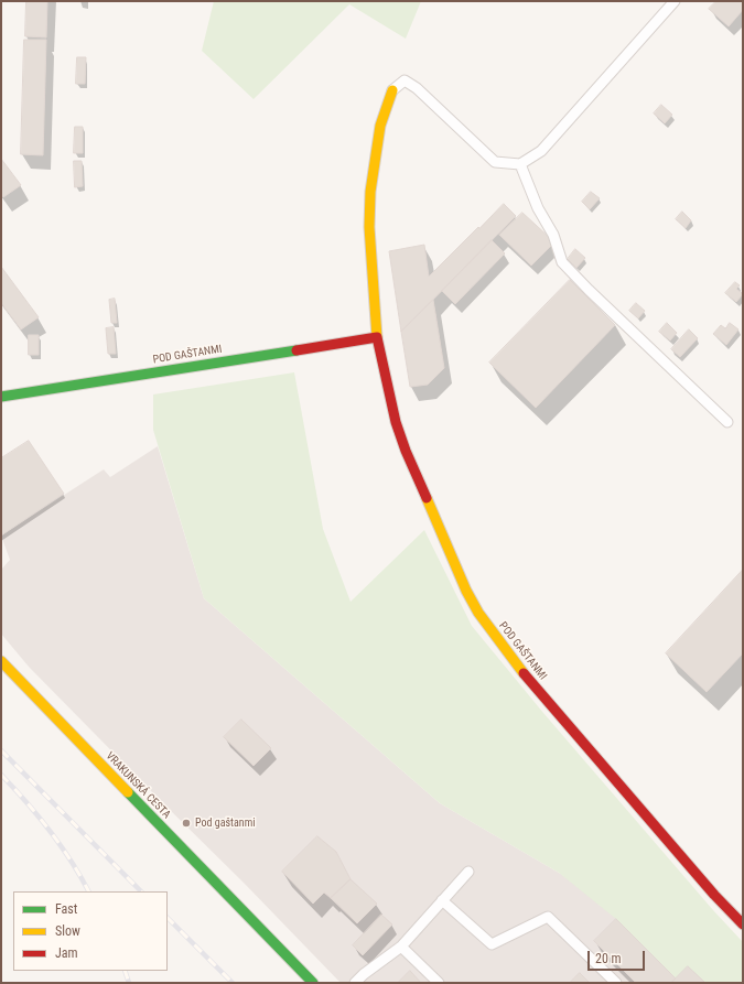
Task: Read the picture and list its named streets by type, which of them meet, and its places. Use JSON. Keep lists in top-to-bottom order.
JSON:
{
  "streets": {
    "street": ["POD GAŠTANMI", "VRAKUNSKÁ CESTA"]
  },
  "places": ["Pod gaštanmi"],
  "legend": ["Fast", "Slow", "Jam"],
  "scale_bar": "20 m"
}
